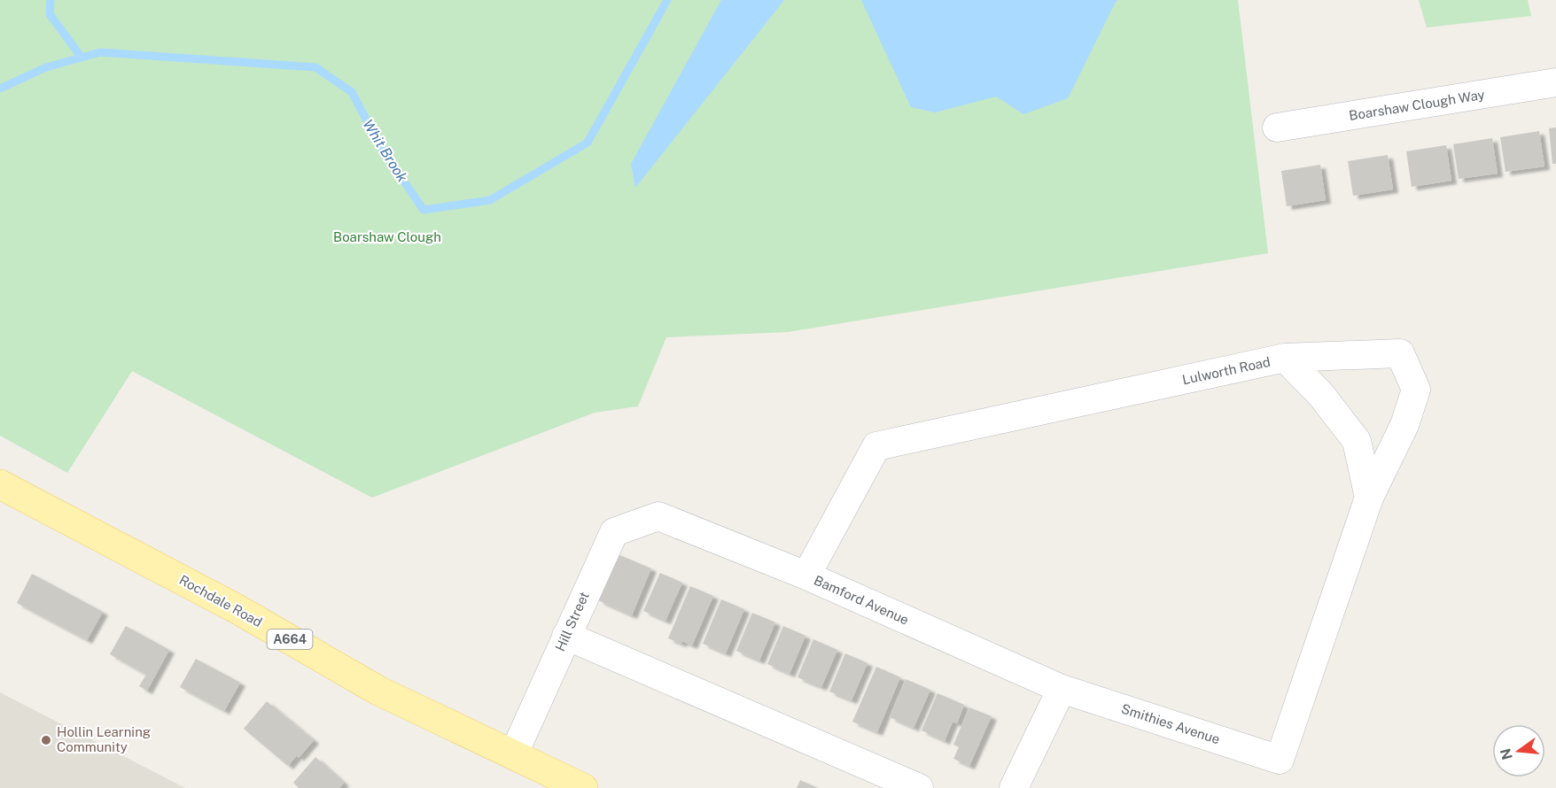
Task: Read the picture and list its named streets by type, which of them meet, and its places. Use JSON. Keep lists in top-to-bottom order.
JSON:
{
  "streets": {
    "main road": ["Rochdale Road", "A664"],
    "street": [
      "Boarshaw Clough Way",
      "Lulworth Road",
      "Bamford Avenue",
      "Hill Street",
      "Smithies Avenue"
    ]
  },
  "crossings": [
    ["Lulworth Road", "Bamford Avenue"],
    ["Lulworth Road", "Smithies Avenue"],
    ["Bamford Avenue", "Hill Street"],
    ["Bamford Avenue", "Smithies Avenue"],
    ["Rochdale Road", "Hill Street"]
  ],
  "water": ["Whit Brook"],
  "parks": ["Boarshaw Clough"],
  "places": ["Hollin Learning Community"],
  "north": "left"
}
